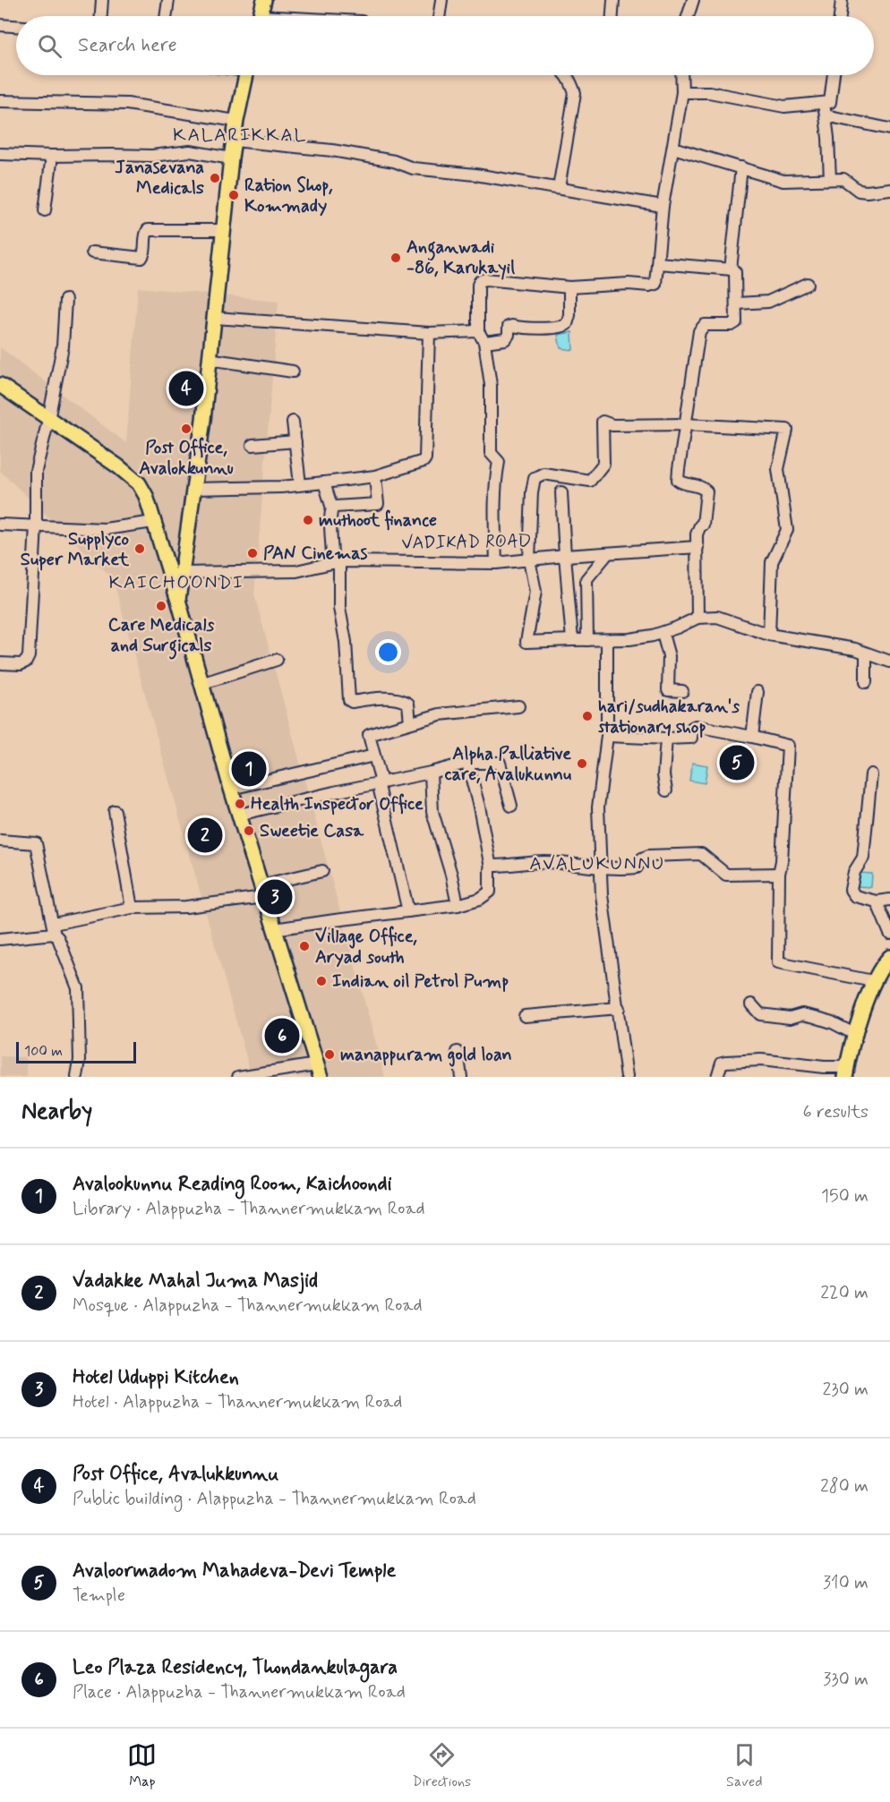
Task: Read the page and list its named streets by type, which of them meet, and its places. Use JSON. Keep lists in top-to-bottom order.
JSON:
{
  "streets": {
    "street": ["VADIKAD ROAD"]
  },
  "districts": ["KALARIKKAL", "KAICHOONDI", "AVALUKUNNU"],
  "places": [
    "Janasevana Medicals",
    "Ration Shop, Kommady",
    "Anganwadi -86, Karukayil",
    "Post Office, Avalokkunnu",
    "muthoot finance",
    "Supplyco Super Market",
    "PAN Cinemas",
    "Care Medicals and Surgicals",
    "hari/sudhakaran's stationary shop",
    "Alpha Palliative care, Avalukunnu",
    "Health Inspector Office",
    "Sweetie Casa",
    "Village Office, Aryad south",
    "Indian oil Petrol Pump",
    "manappuram gold loan"
  ],
  "scale_bar": "100 m",
  "page": {
    "search": "Search here",
    "pins": [
      "4",
      "5",
      "1",
      "2",
      "3",
      "6"
    ],
    "scale": "100 m",
    "heading": ["Nearby", "6 results"],
    "list": [
      {
        "mark": "1",
        "name": "Avalookunnu Reading Room, Kaichoondi",
        "note": "Library · Alappuzha - Thannermukkam Road",
        "value": "150 m"
      },
      {
        "mark": "2",
        "name": "Vadakke Mahal Juma Masjid",
        "note": "Mosque · Alappuzha - Thannermukkam Road",
        "value": "220 m"
      },
      {
        "mark": "3",
        "name": "Hotel Uduppi Kitchen",
        "note": "Hotel · Alappuzha - Thannermukkam Road",
        "value": "230 m"
      },
      {
        "mark": "4",
        "name": "Post Office, Avalukkunnu",
        "note": "Public building · Alappuzha - Thannermukkam Road",
        "value": "280 m"
      },
      {
        "mark": "5",
        "name": "Avaloormadom Mahadeva-Devi Temple",
        "note": "Temple",
        "value": "310 m"
      },
      {
        "mark": "6",
        "name": "Leo Plaza Residency, Thondankulagara",
        "note": "Place · Alappuzha - Thannermukkam Road",
        "value": "330 m"
      }
    ],
    "nav": ["Map", "Directions", "Saved"]
  }
}
